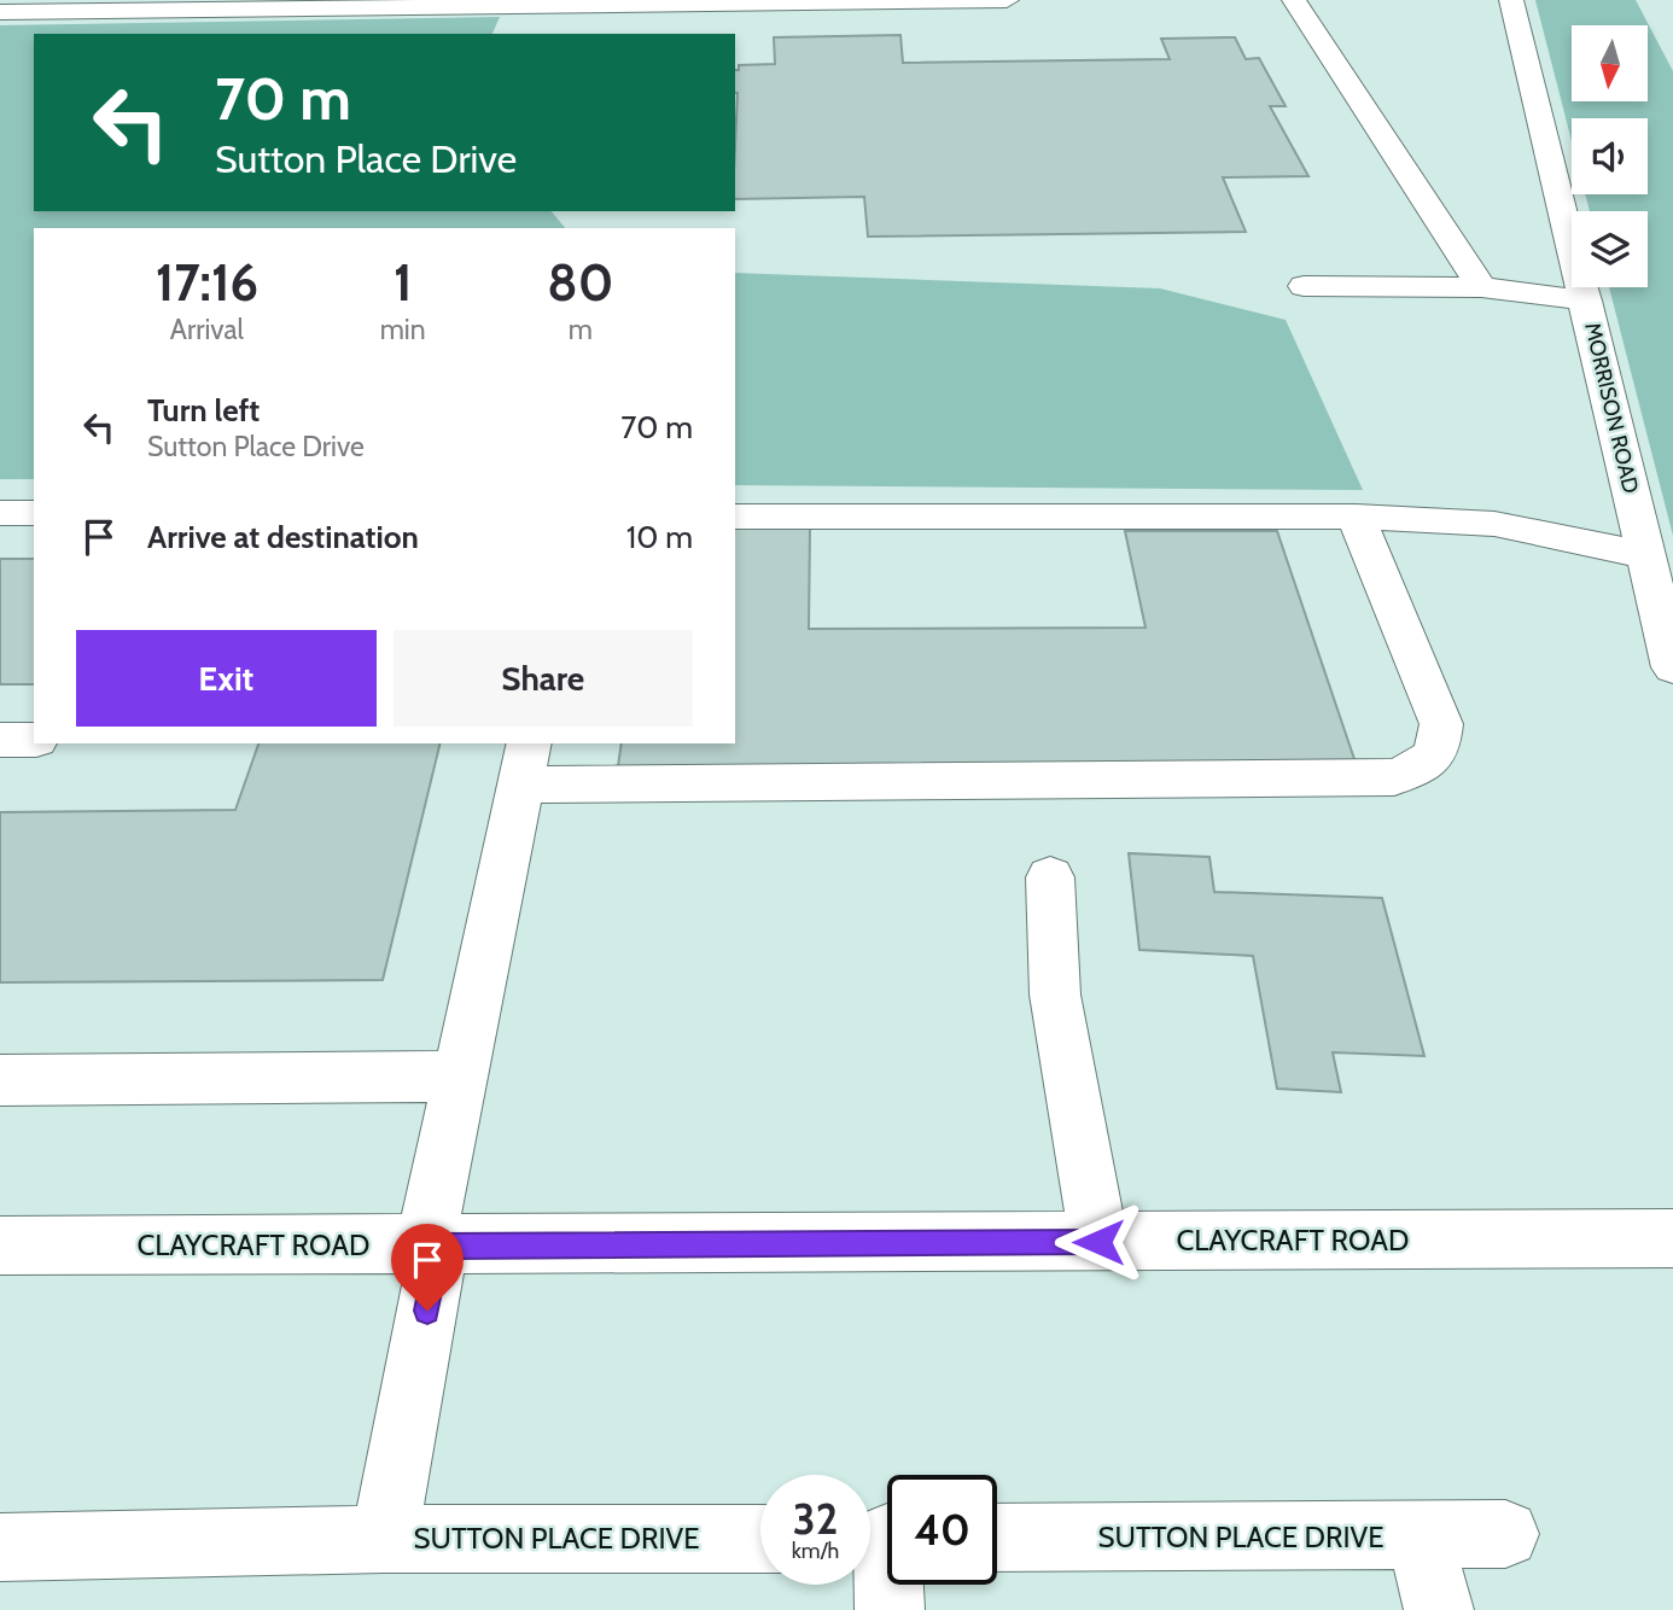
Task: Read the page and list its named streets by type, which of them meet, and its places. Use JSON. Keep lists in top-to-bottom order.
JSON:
{
  "streets": {
    "street": ["MORRISON ROAD", "CLAYCRAFT ROAD", "SUTTON PLACE DRIVE"]
  },
  "crossings": [
    ["CLAYCRAFT ROAD", "SUTTON PLACE DRIVE"]
  ],
  "north": "bottom",
  "page": {
    "turn": ["70 m", "Sutton Place Drive"],
    "eta": [
      "17:16",
      "Arrival",
      "1",
      "min",
      "80",
      "m"
    ],
    "list": [
      {
        "name": "Turn left",
        "note": "Sutton Place Drive",
        "value": "70 m"
      },
      {
        "name": "Arrive at destination",
        "value": "10 m"
      }
    ],
    "buttons": ["Exit", "Share"],
    "speed": "32 km/h",
    "limit": "40"
  }
}
